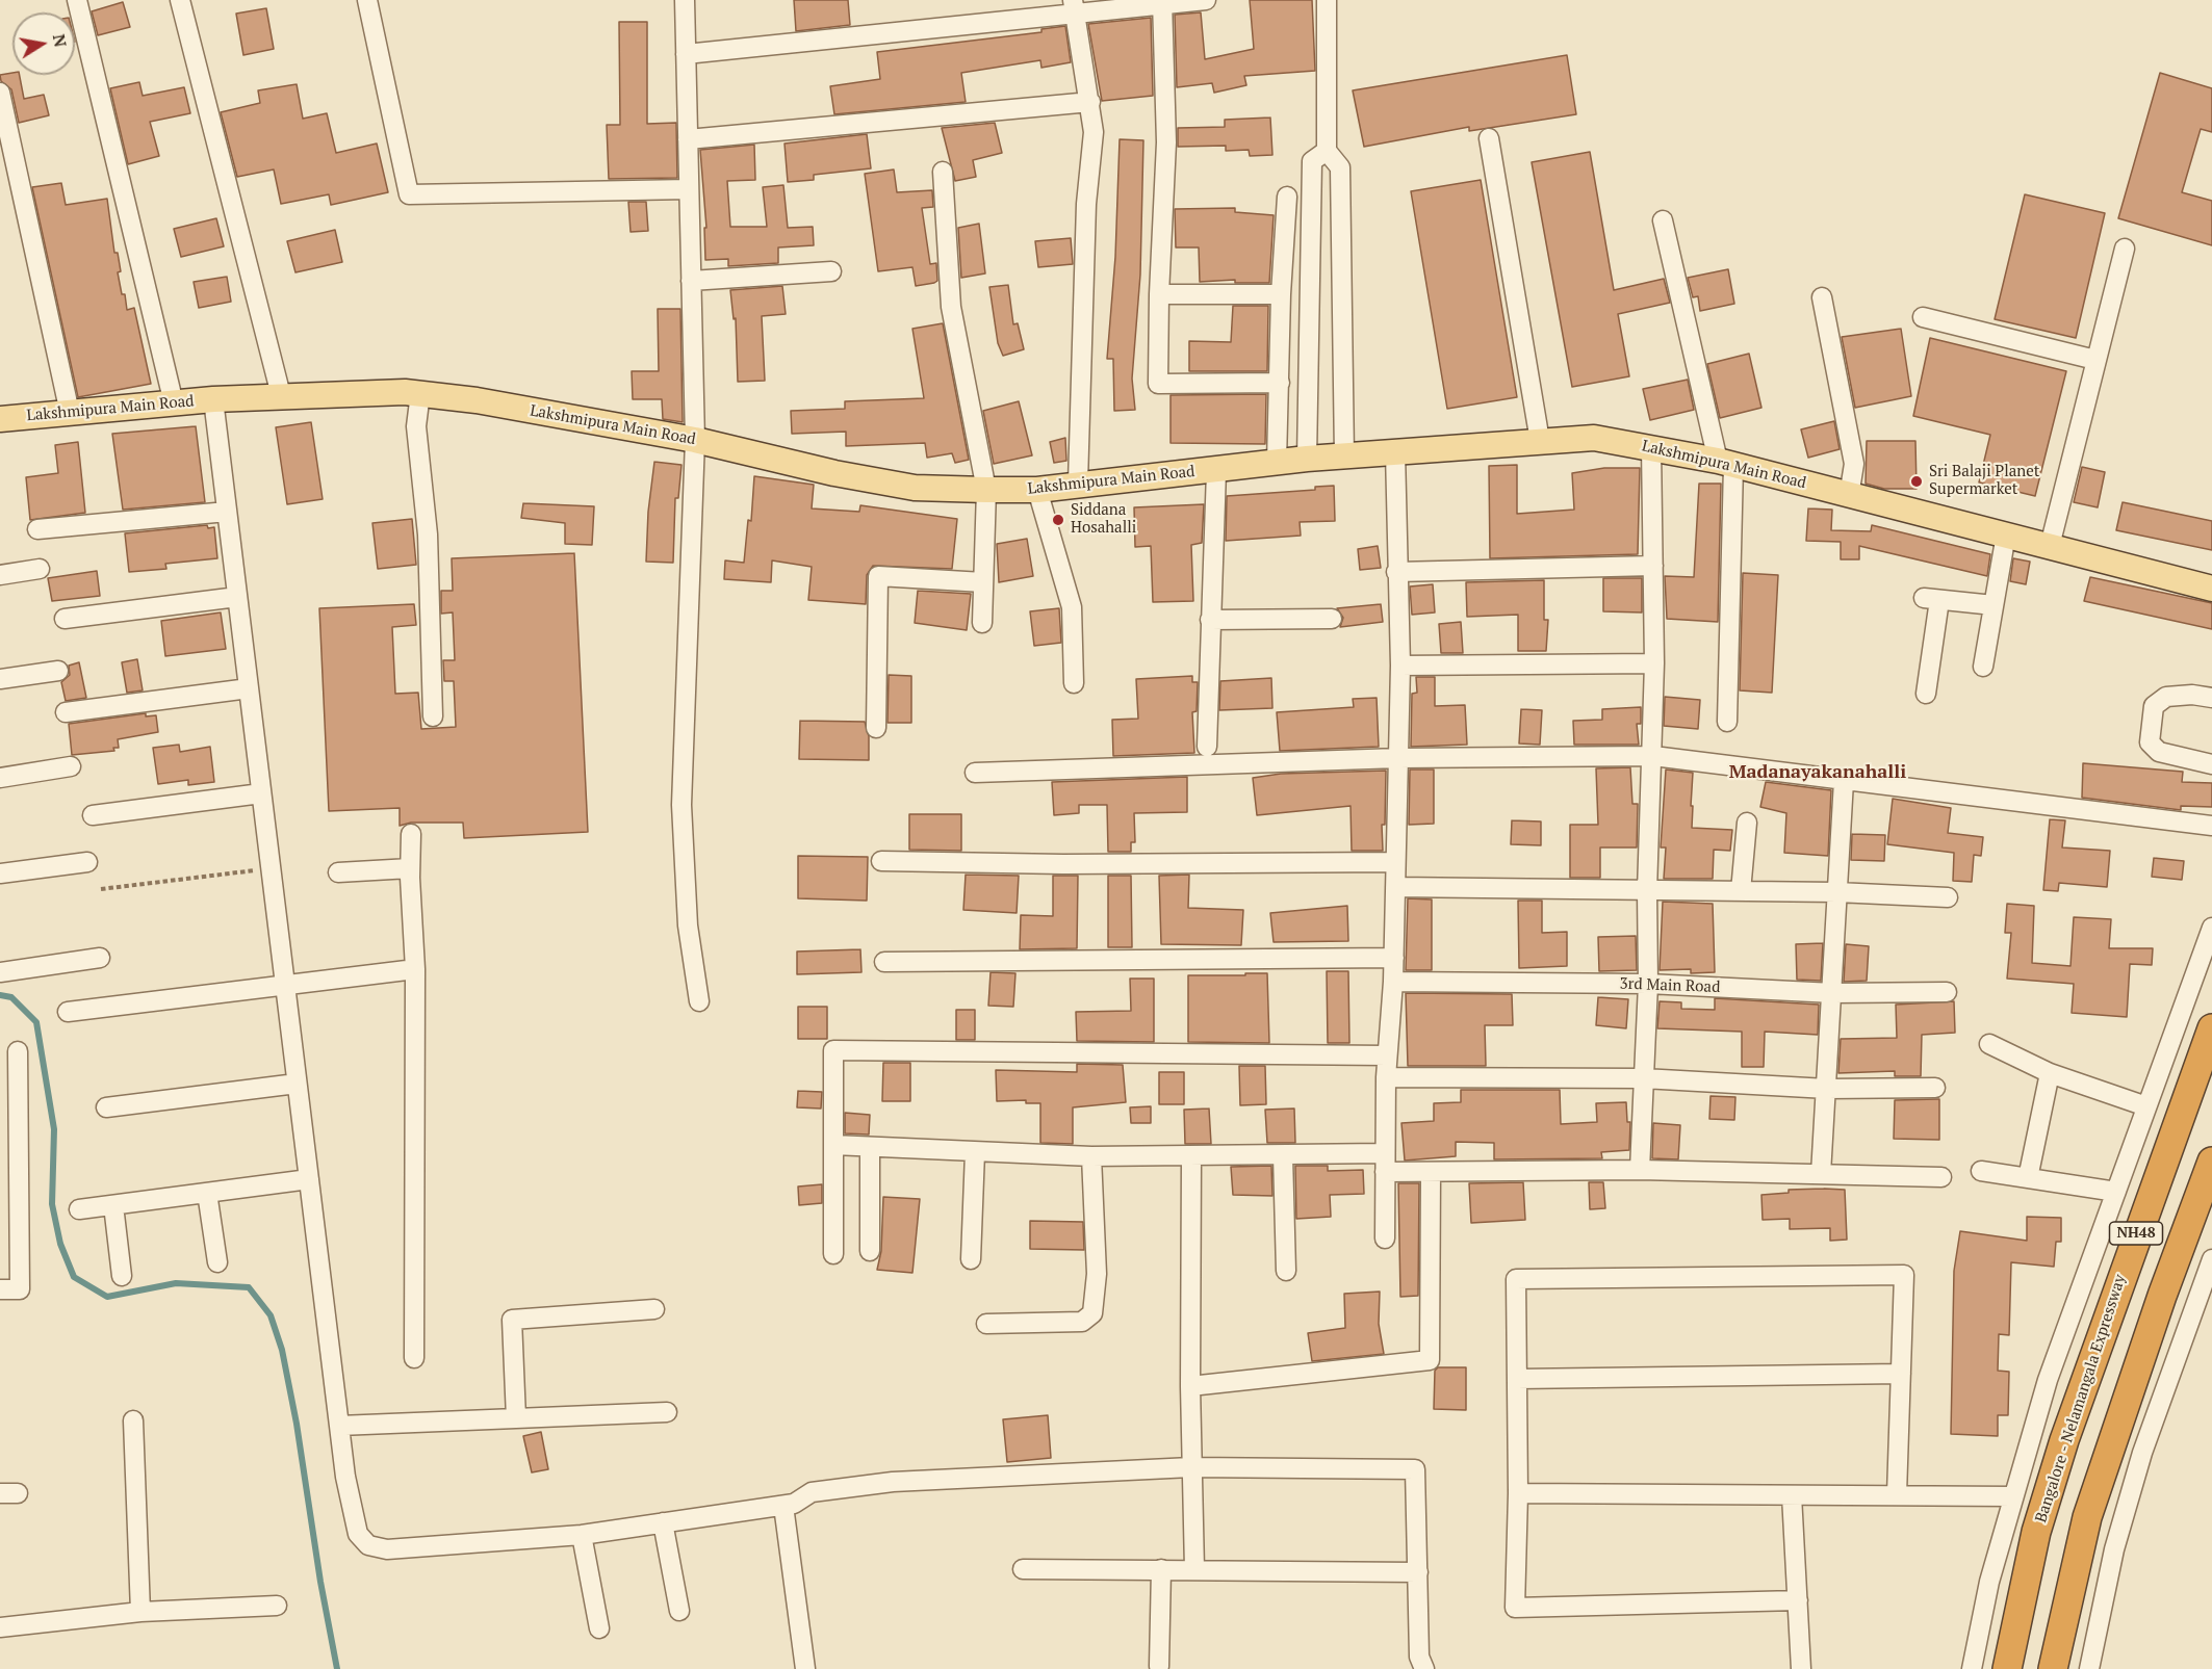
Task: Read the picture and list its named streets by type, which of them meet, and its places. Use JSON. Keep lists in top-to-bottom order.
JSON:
{
  "streets": {
    "highway": ["NH48", "Bangalore - Nelamangala Expressway"],
    "main road": ["Lakshmipura Main Road"],
    "street": ["3rd Main Road"]
  },
  "districts": ["Madanayakanahalli"],
  "places": ["Sri Balaji Planet Supermarket", "Siddana Hosahalli"],
  "north": "right"
}
